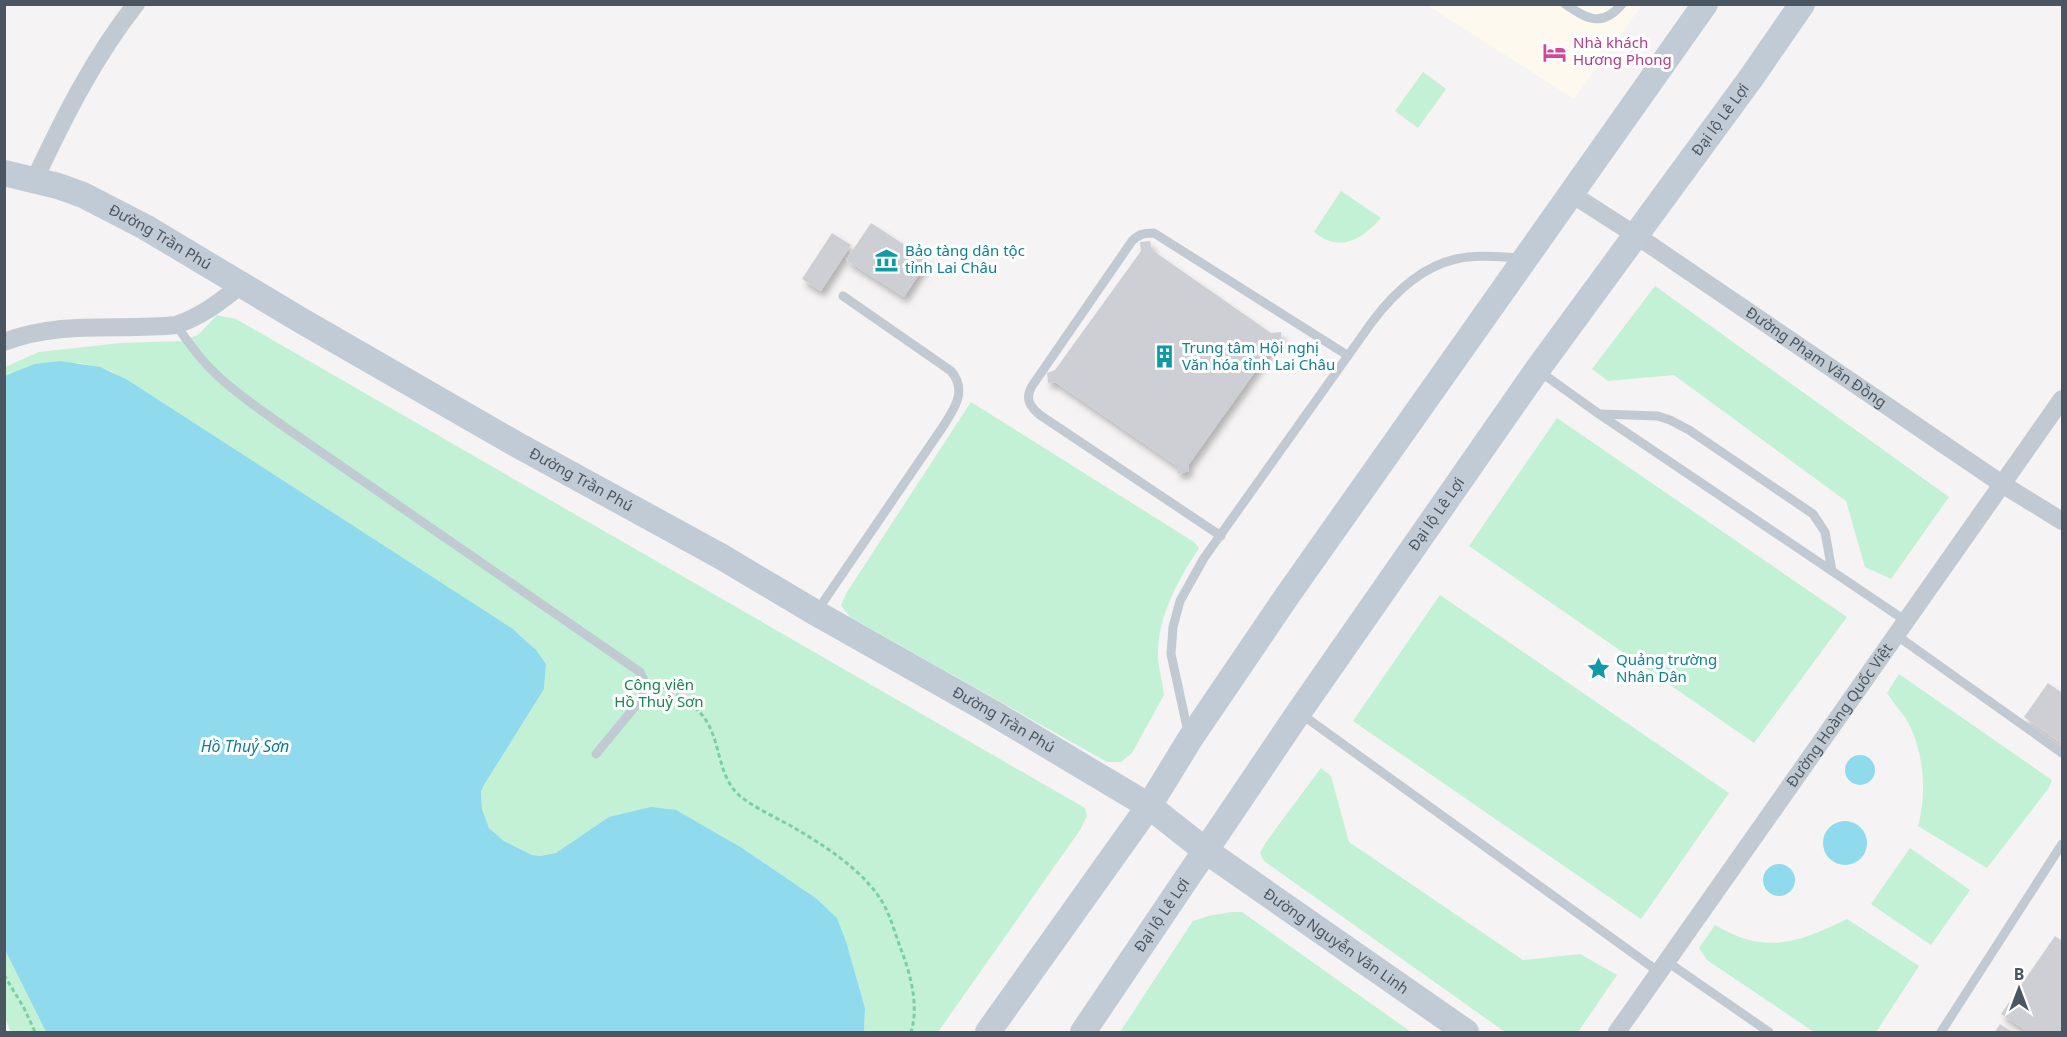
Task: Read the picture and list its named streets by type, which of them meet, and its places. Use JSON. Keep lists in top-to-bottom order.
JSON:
{
  "streets": {
    "main road": ["Đại lộ Lê Lợi", "Đường Trần Phú", "Đường Nguyễn Văn Linh"],
    "street": ["Đường Phạm Văn Đồng", "Đường Hoàng Quốc Việt"]
  },
  "crossings": [
    ["Đại lộ Lê Lợi", "Đường Trần Phú"],
    ["Đại lộ Lê Lợi", "Đường Phạm Văn Đồng"],
    ["Đại lộ Lê Lợi", "Đường Nguyễn Văn Linh"],
    ["Đường Trần Phú", "Đường Nguyễn Văn Linh"],
    ["Đường Phạm Văn Đồng", "Đường Hoàng Quốc Việt"]
  ],
  "water": ["Hồ Thuỷ Sơn"],
  "parks": ["Công viên Hồ Thuỷ Sơn"],
  "places": {
    "hotel": ["Nhà khách Hương Phong"],
    "museum": ["Bảo tàng dân tộc tỉnh Lai Châu"],
    "building": ["Trung tâm Hội nghị Văn hóa tỉnh Lai Châu"],
    "place": ["Quảng trường Nhân Dân"]
  },
  "north": "top"
}
